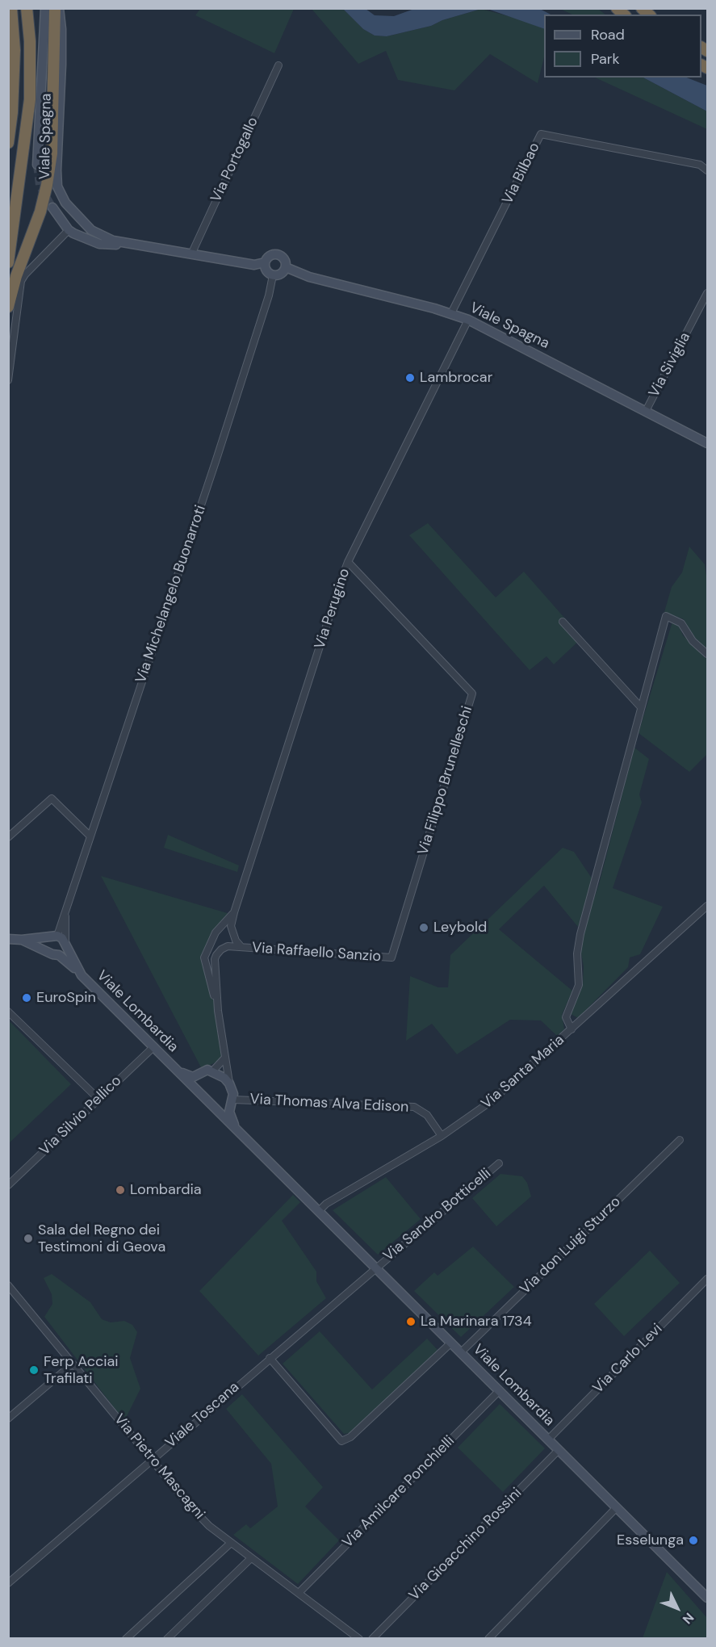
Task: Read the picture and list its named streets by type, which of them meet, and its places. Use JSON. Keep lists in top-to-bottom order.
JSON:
{
  "streets": {
    "street": [
      "Viale Spagna",
      "Via Portogallo",
      "Via Bilbao",
      "Via Siviglia",
      "Via Michelangelo Buonarroti",
      "Via Perugino",
      "Via Filippo Brunelleschi",
      "Via Raffaello Sanzio",
      "Viale Lombardia",
      "Via Santa Maria",
      "Via Thomas Alva Edison",
      "Via Silvio Pellico",
      "Via Sandro Botticelli",
      "Via don Luigi Sturzo",
      "Via Carlo Levi",
      "Viale Toscana",
      "Via Pietro Mascagni",
      "Via Amilcare Ponchielli",
      "Via Gioacchino Rossini"
    ]
  },
  "crossings": [
    ["Viale Spagna", "Via Portogallo"],
    ["Viale Spagna", "Via Bilbao"],
    ["Viale Spagna", "Via Siviglia"],
    ["Viale Spagna", "Via Michelangelo Buonarroti"],
    ["Viale Spagna", "Via Perugino"],
    ["Via Michelangelo Buonarroti", "Viale Lombardia"],
    ["Via Perugino", "Via Filippo Brunelleschi"],
    ["Via Perugino", "Via Raffaello Sanzio"],
    ["Via Perugino", "Viale Lombardia"],
    ["Via Perugino", "Via Thomas Alva Edison"],
    ["Via Filippo Brunelleschi", "Via Raffaello Sanzio"],
    ["Viale Lombardia", "Via Santa Maria"],
    ["Viale Lombardia", "Via Thomas Alva Edison"],
    ["Viale Lombardia", "Via Silvio Pellico"],
    ["Viale Lombardia", "Via Sandro Botticelli"],
    ["Viale Lombardia", "Via don Luigi Sturzo"],
    ["Viale Lombardia", "Via Carlo Levi"],
    ["Viale Lombardia", "Viale Toscana"],
    ["Viale Lombardia", "Via Amilcare Ponchielli"],
    ["Viale Lombardia", "Via Gioacchino Rossini"],
    ["Via Santa Maria", "Via Thomas Alva Edison"],
    ["Via Sandro Botticelli", "Viale Toscana"],
    ["Viale Toscana", "Via Pietro Mascagni"],
    ["Via Pietro Mascagni", "Via Amilcare Ponchielli"]
  ],
  "places": [
    "Lambrocar",
    "Leybold",
    "EuroSpin",
    "Lombardia",
    "Sala del Regno dei Testimoni di Geova",
    "La Marinara 1734",
    "Ferp Acciai Trafilati",
    "Esselunga"
  ],
  "legend": ["Road", "Park"],
  "north": "bottom right"
}
